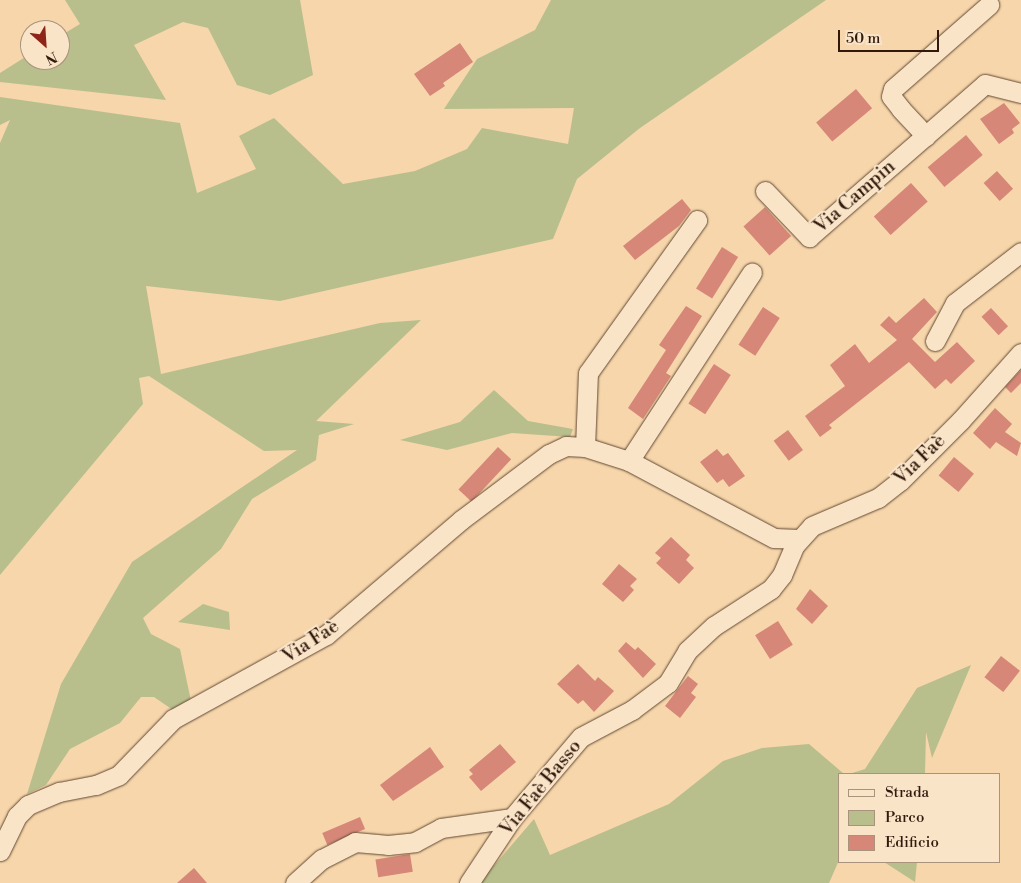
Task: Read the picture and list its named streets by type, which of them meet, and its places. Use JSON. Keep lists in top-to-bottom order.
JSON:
{
  "streets": {
    "street": ["Via Campin", "Via Faè", "Via Faè Basso"]
  },
  "crossings": [
    ["Via Faè", "Via Faè Basso"]
  ],
  "legend": ["Strada", "Parco", "Edificio"],
  "scale_bar": "50 m",
  "north": "bottom right"
}
